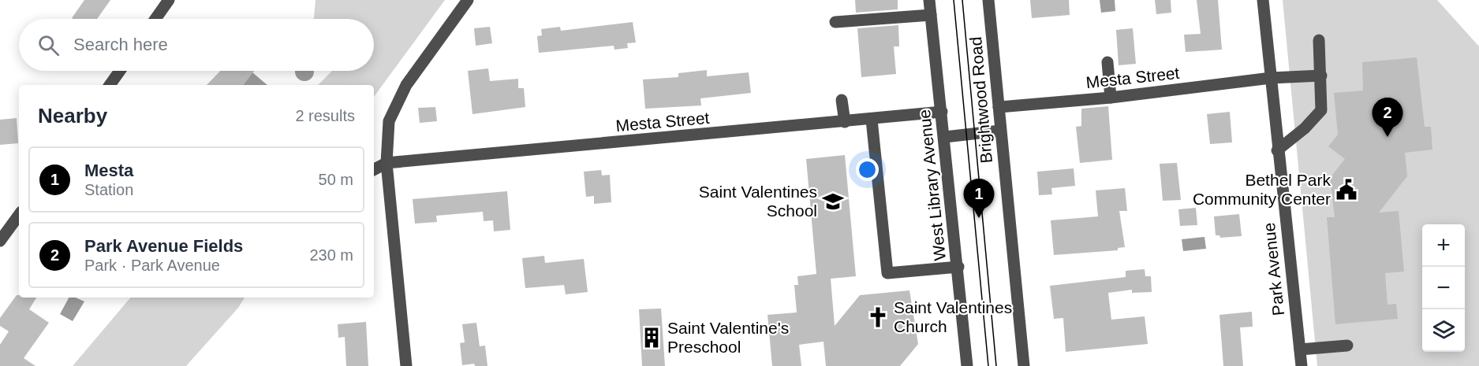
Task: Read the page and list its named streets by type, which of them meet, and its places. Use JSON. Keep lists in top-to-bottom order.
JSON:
{
  "streets": {
    "street": [
      "Mesta Street",
      "Brightwood Road",
      "West Library Avenue",
      "Park Avenue"
    ]
  },
  "crossings": [
    ["Mesta Street", "Brightwood Road"],
    ["Mesta Street", "West Library Avenue"],
    ["Mesta Street", "Park Avenue"]
  ],
  "places": {
    "public building": ["Bethel Park Community Center"],
    "school or university": ["Saint Valentines School"],
    "church": ["Saint Valentines Church"],
    "building": ["Saint Valentine's Preschool"]
  },
  "page": {
    "search": "Search here",
    "heading": ["Nearby", "2 results"],
    "pins": ["2", "1"],
    "list": [
      {
        "mark": "1",
        "name": "Mesta",
        "note": "Station",
        "value": "50 m"
      },
      {
        "mark": "2",
        "name": "Park Avenue Fields",
        "note": "Park · Park Avenue",
        "value": "230 m"
      }
    ],
    "map_buttons": ["+", "−"]
  }
}
